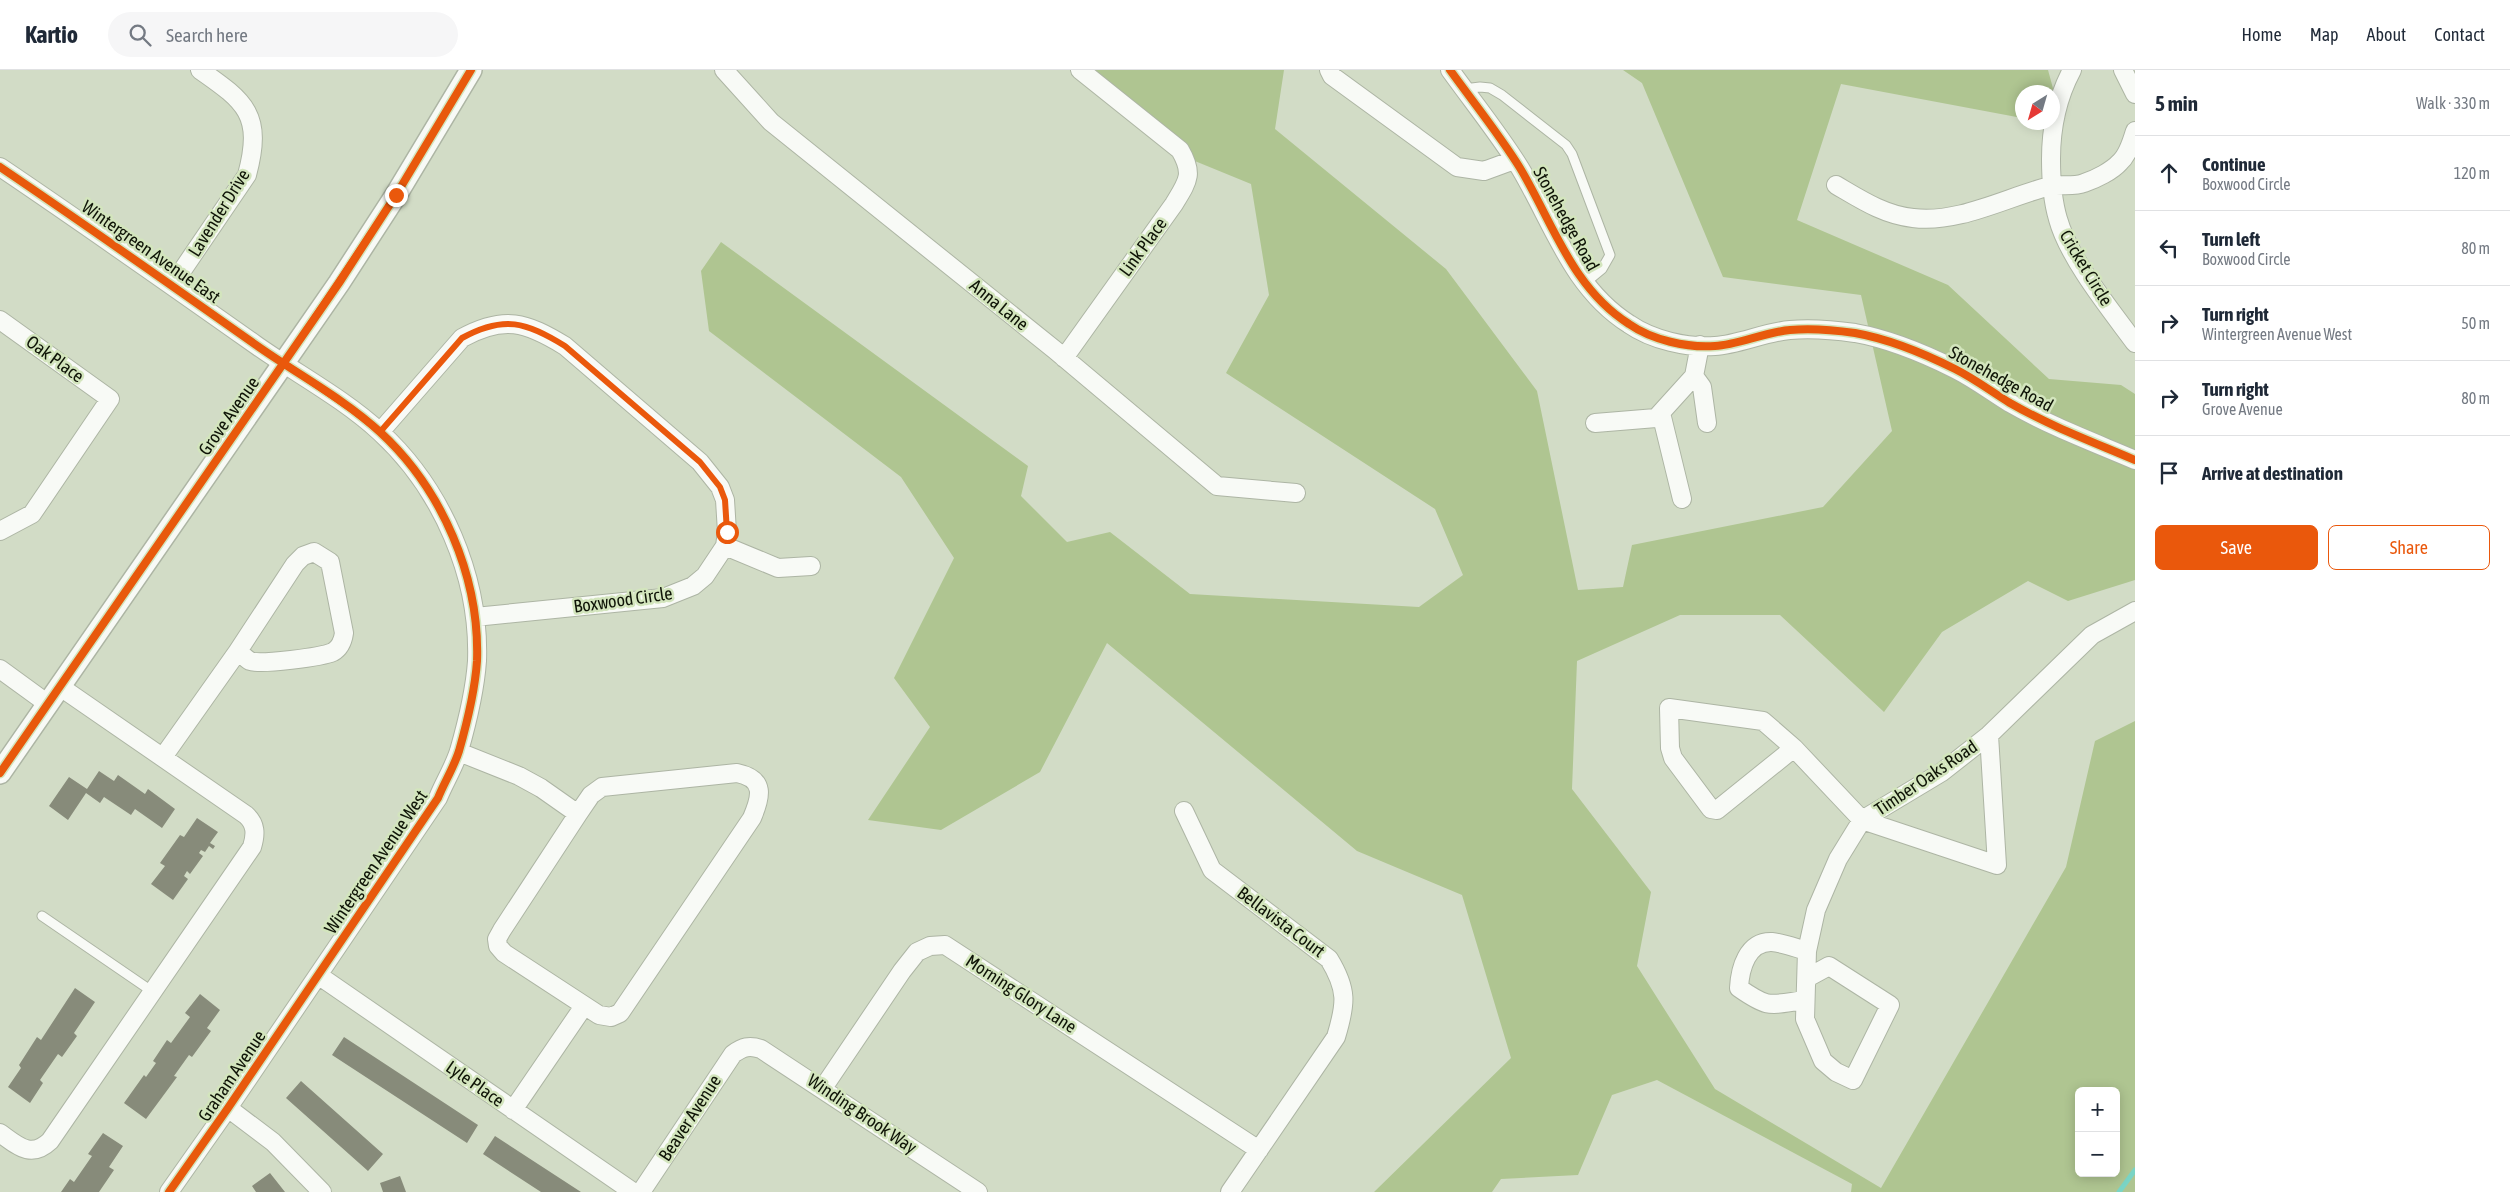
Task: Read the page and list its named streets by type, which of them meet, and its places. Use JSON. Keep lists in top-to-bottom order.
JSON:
{
  "streets": {
    "street": [
      "Lavender Drive",
      "Stonehedge Road",
      "Link Place",
      "Wintergreen Avenue East",
      "Cricket Circle",
      "Anna Lane",
      "Oak Place",
      "Grove Avenue",
      "Boxwood Circle",
      "Timber Oaks Road",
      "Wintergreen Avenue West",
      "Bellavista Court",
      "Morning Glory Lane",
      "Graham Avenue",
      "Lyle Place",
      "Winding Brook Way",
      "Beaver Avenue"
    ]
  },
  "crossings": [
    ["Lavender Drive", "Wintergreen Avenue East"],
    ["Link Place", "Anna Lane"],
    ["Wintergreen Avenue East", "Grove Avenue"],
    ["Wintergreen Avenue East", "Wintergreen Avenue West"],
    ["Grove Avenue", "Wintergreen Avenue West"],
    ["Boxwood Circle", "Wintergreen Avenue West"],
    ["Wintergreen Avenue West", "Graham Avenue"],
    ["Wintergreen Avenue West", "Lyle Place"],
    ["Bellavista Court", "Morning Glory Lane"],
    ["Morning Glory Lane", "Winding Brook Way"],
    ["Graham Avenue", "Lyle Place"],
    ["Winding Brook Way", "Beaver Avenue"]
  ],
  "north": "bottom left",
  "page": {
    "header": "Kartio",
    "search": "Search here",
    "nav": [
      "Home",
      "Map",
      "About",
      "Contact"
    ],
    "heading": ["5 min", "Walk · 330 m"],
    "list": [
      ["Continue", "Boxwood Circle", "120 m"],
      ["Turn left", "Boxwood Circle", "80 m"],
      ["Turn right", "Wintergreen Avenue West", "50 m"],
      ["Turn right", "Grove Avenue", "80 m"],
      "Arrive at destination"
    ],
    "buttons": ["Save", "Share"],
    "map_buttons": ["+", "−"]
  }
}
